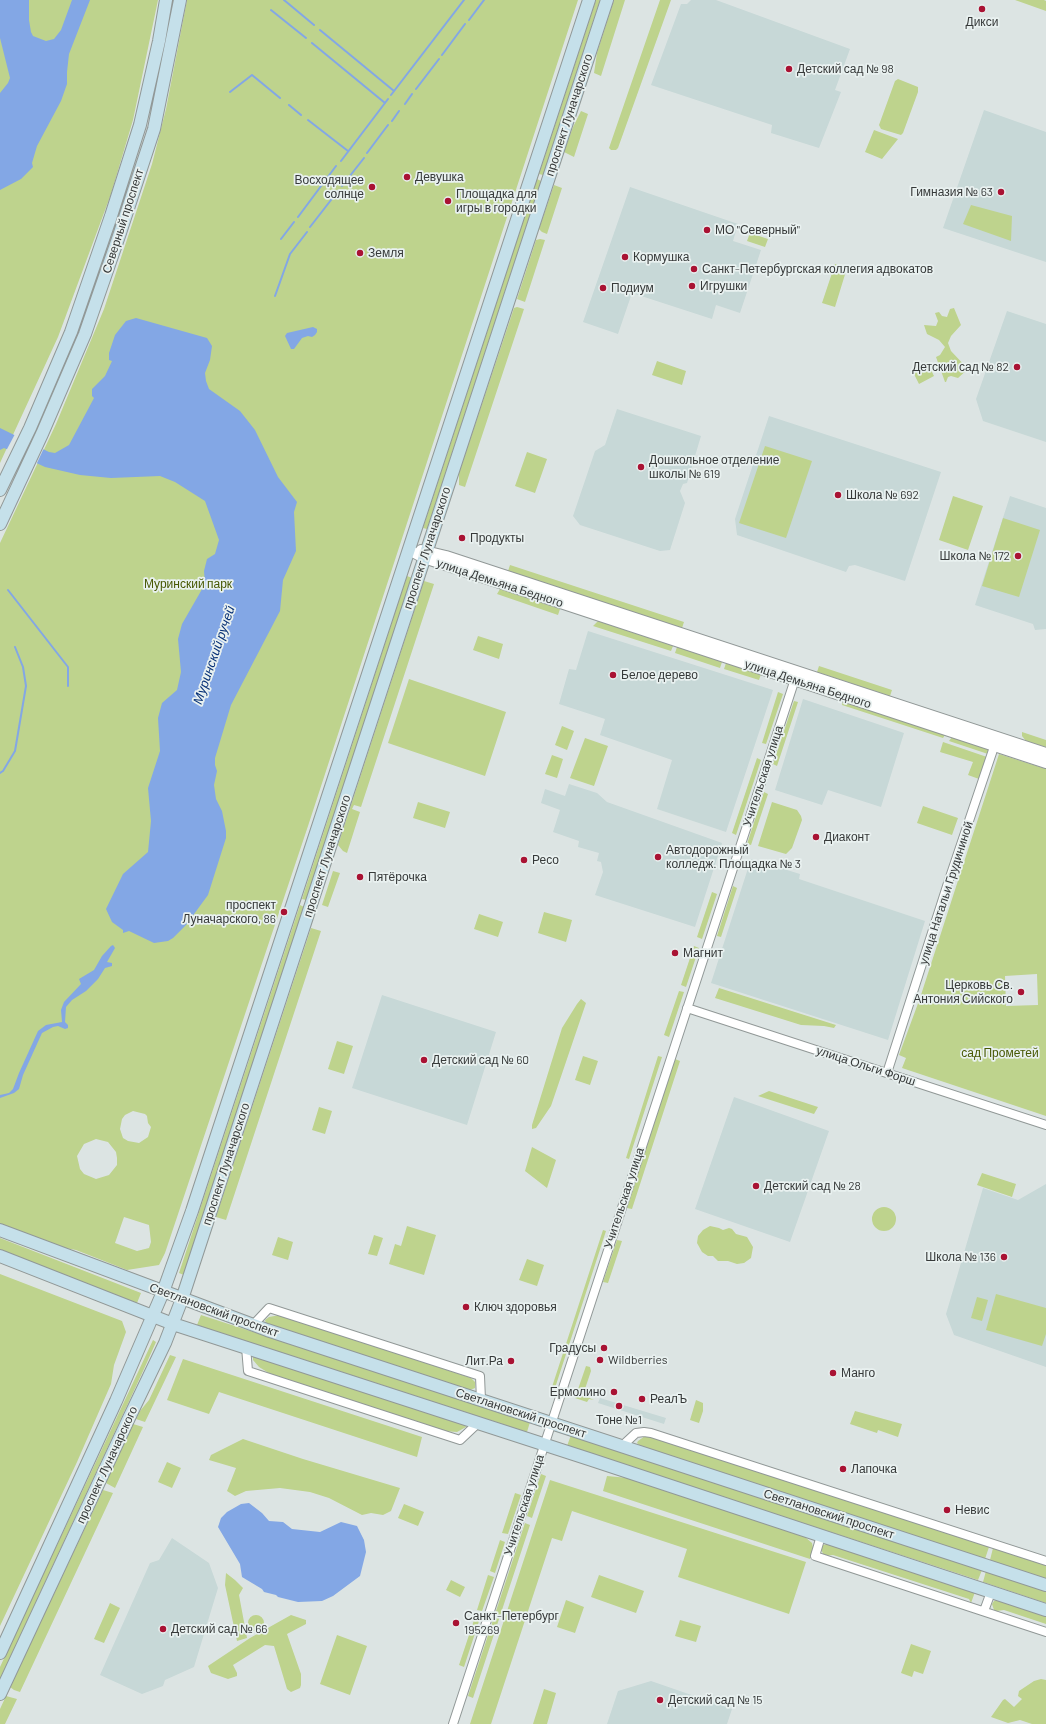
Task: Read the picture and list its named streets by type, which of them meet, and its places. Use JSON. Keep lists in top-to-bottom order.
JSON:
{
  "streets": {
    "main road": ["проспект Луначарского", "Северный проспект", "Светлановский проспект"],
    "street": [
      "улица Демьяна Бедного",
      "Учительская улица",
      "улица Натальи Грудининой",
      "улица Ольги Форш"
    ]
  },
  "crossings": [
    ["проспект Луначарского", "улица Демьяна Бедного"],
    ["проспект Луначарского", "Светлановский проспект"],
    ["улица Демьяна Бедного", "Учительская улица"],
    ["улица Демьяна Бедного", "улица Натальи Грудининой"],
    ["Учительская улица", "улица Ольги Форш"],
    ["Учительская улица", "Светлановский проспект"],
    ["улица Натальи Грудининой", "улица Ольги Форш"]
  ],
  "water": ["Муринский ручей"],
  "parks": ["Муринский парк", "сад Прометей"],
  "places": [
    "Дикси",
    "Детский сад № 98",
    "Девушка",
    "Восходящее солнце",
    "Гимназия № 63",
    "Площадка для игры в городки",
    "МО \"Северный\"",
    "Земля",
    "Кормушка",
    "Санкт-Петербургская коллегия адвокатов",
    "Игрушки",
    "Подиум",
    "Детский сад № 82",
    "Дошкольное отделение школы № 619",
    "Школа № 692",
    "Продукты",
    "Школа № 172",
    "Белое дерево",
    "Диаконт",
    "Автодорожный колледж. Площадка № 3",
    "Ресо",
    "Пятёрочка",
    "проспект Луначарского, 86",
    "Магнит",
    "Церковь Св. Антония Сийского",
    "Детский сад № 60",
    "Детский сад № 28",
    "Школа № 136",
    "Ключ здоровья",
    "Градусы",
    "Wildberries",
    "Лит.Ра",
    "Манго",
    "Ермолино",
    "РеалЪ",
    "Тоне №1",
    "Лапочка",
    "Невис",
    "Санкт-Петербург 195269",
    "Детский сад № 66",
    "Детский сад № 15"
  ]
}
